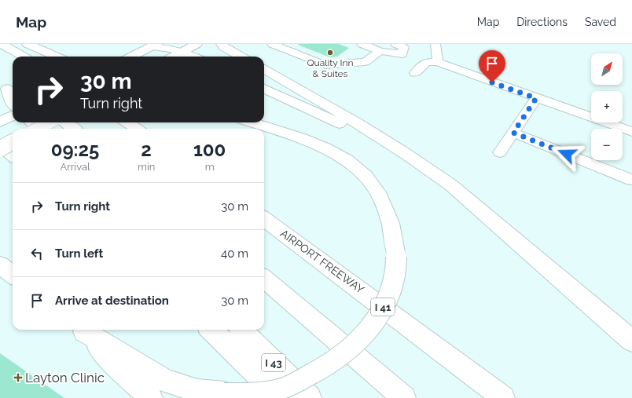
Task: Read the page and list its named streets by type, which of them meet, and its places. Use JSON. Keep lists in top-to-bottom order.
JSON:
{
  "streets": {
    "main road": ["AIRPORT FREEWAY", "I 41", "I 43"]
  },
  "places": {
    "other": ["Quality Inn & Suites"],
    "health": ["Layton Clinic"]
  },
  "north": "top right",
  "page": {
    "header": "Map",
    "nav": ["Map", "Directions", "Saved"],
    "map_buttons": ["+", "−"],
    "turn": ["30 m", "Turn right"],
    "eta": [
      "09:25",
      "Arrival",
      "2",
      "min",
      "100",
      "m"
    ],
    "list": [
      {
        "name": "Turn right",
        "value": "30 m"
      },
      {
        "name": "Turn left",
        "value": "40 m"
      },
      {
        "name": "Arrive at destination",
        "value": "30 m"
      }
    ]
  }
}
